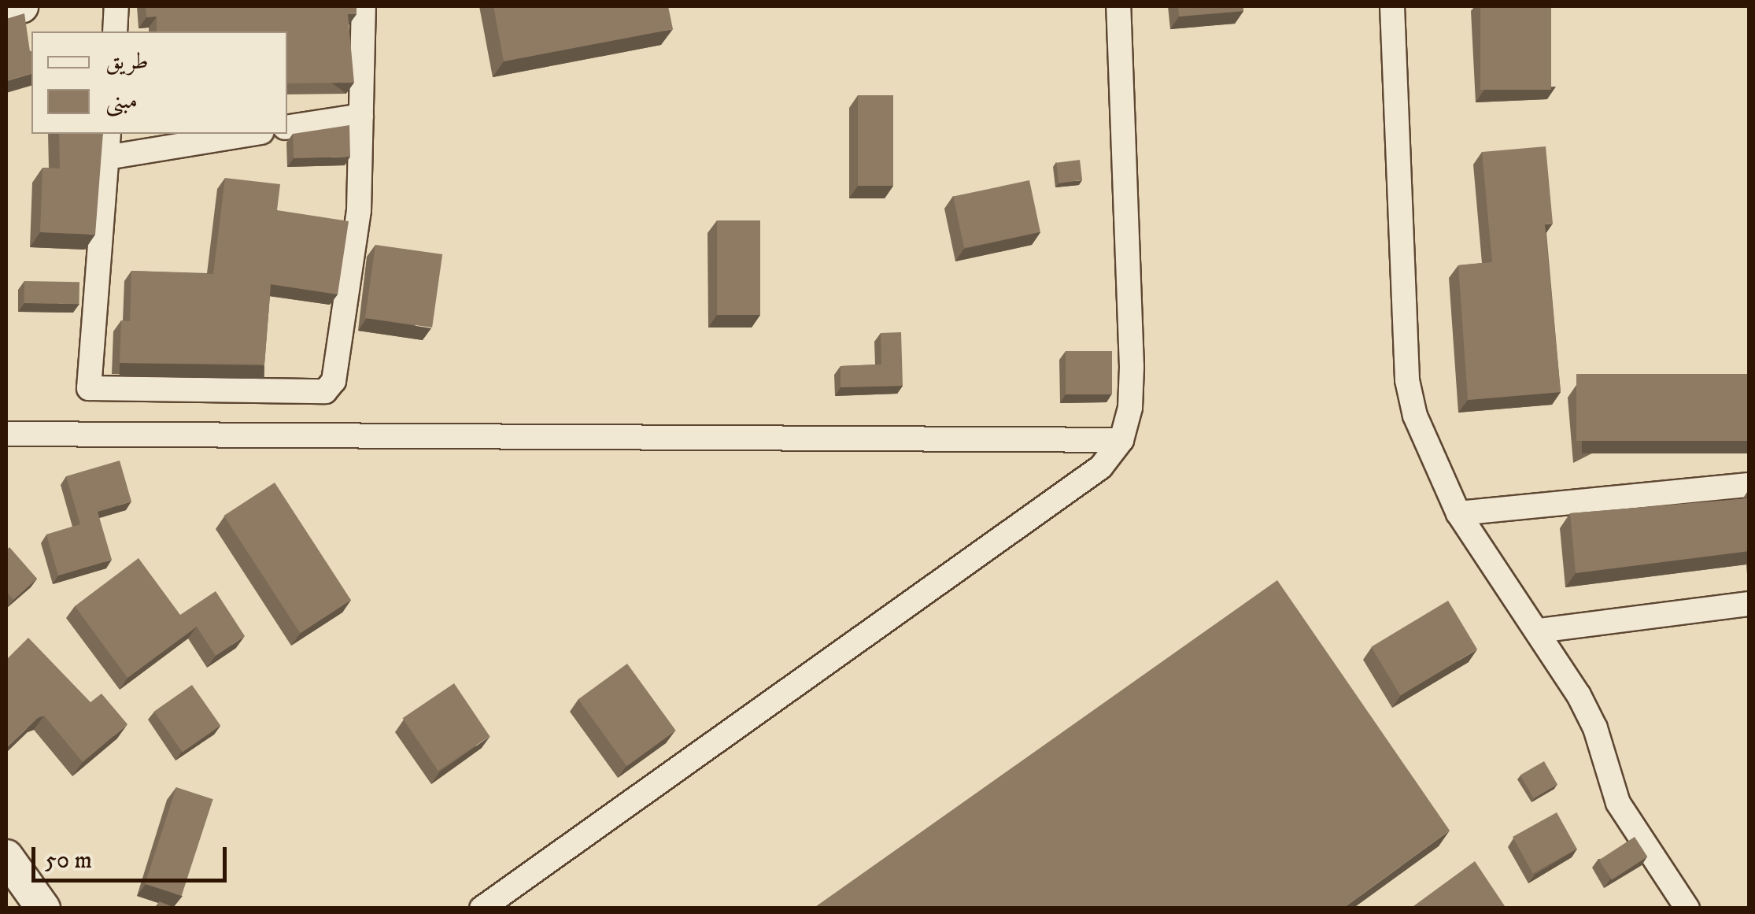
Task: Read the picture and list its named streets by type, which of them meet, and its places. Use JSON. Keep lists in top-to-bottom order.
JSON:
{
  "legend": ["طريق", "مبنى"],
  "scale_bar": "50 m"
}
